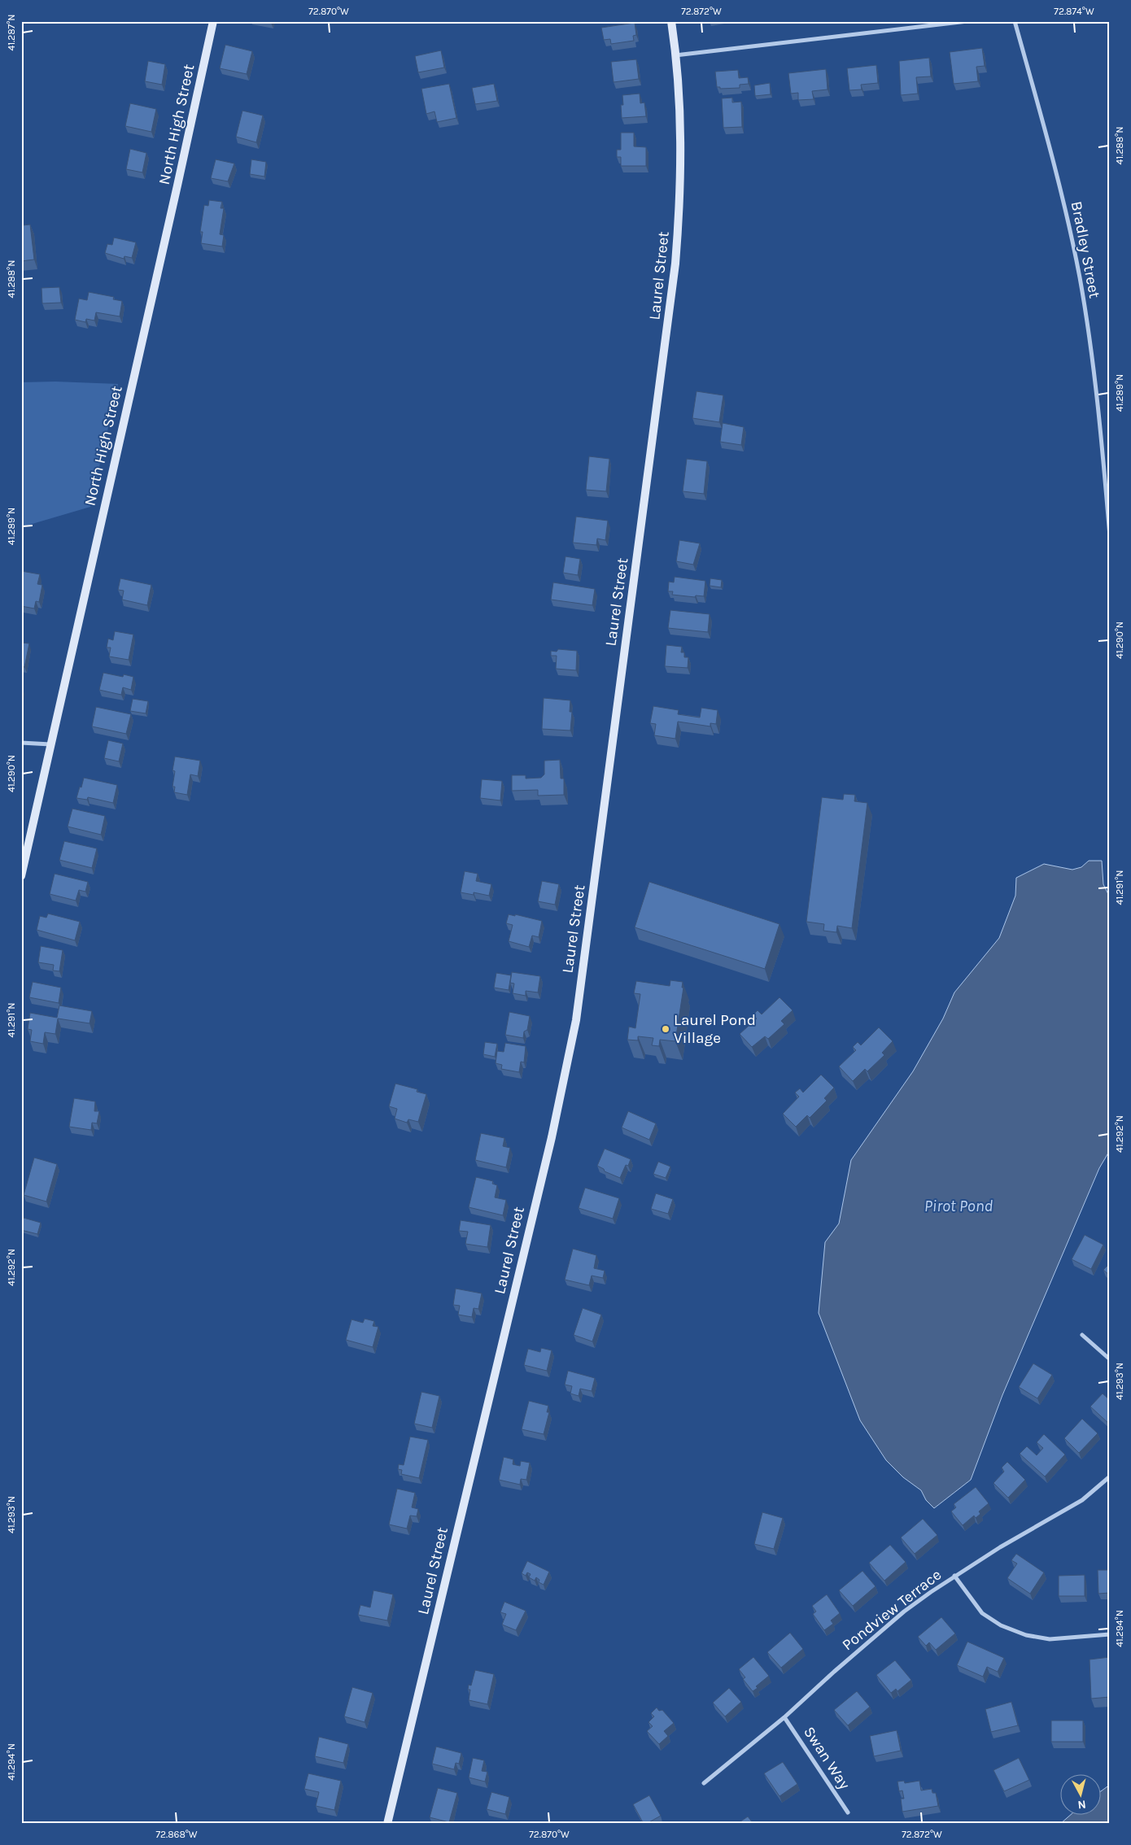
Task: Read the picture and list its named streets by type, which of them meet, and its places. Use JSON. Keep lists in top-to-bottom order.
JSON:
{
  "streets": {
    "street": [
      "North High Street",
      "Bradley Street",
      "Laurel Street",
      "Pondview Terrace",
      "Swan Way"
    ]
  },
  "crossings": [
    ["Pondview Terrace", "Swan Way"]
  ],
  "water": ["Pirot Pond"],
  "places": ["Laurel Pond Village"],
  "north": "bottom",
  "coordinates": [
    "72.870°W",
    "72.872°W",
    "72.874°W",
    "41.287°N",
    "41.288°N",
    "41.289°N",
    "41.290°N",
    "41.291°N",
    "41.292°N",
    "41.293°N",
    "41.294°N",
    "72.868°W"
  ]
}
